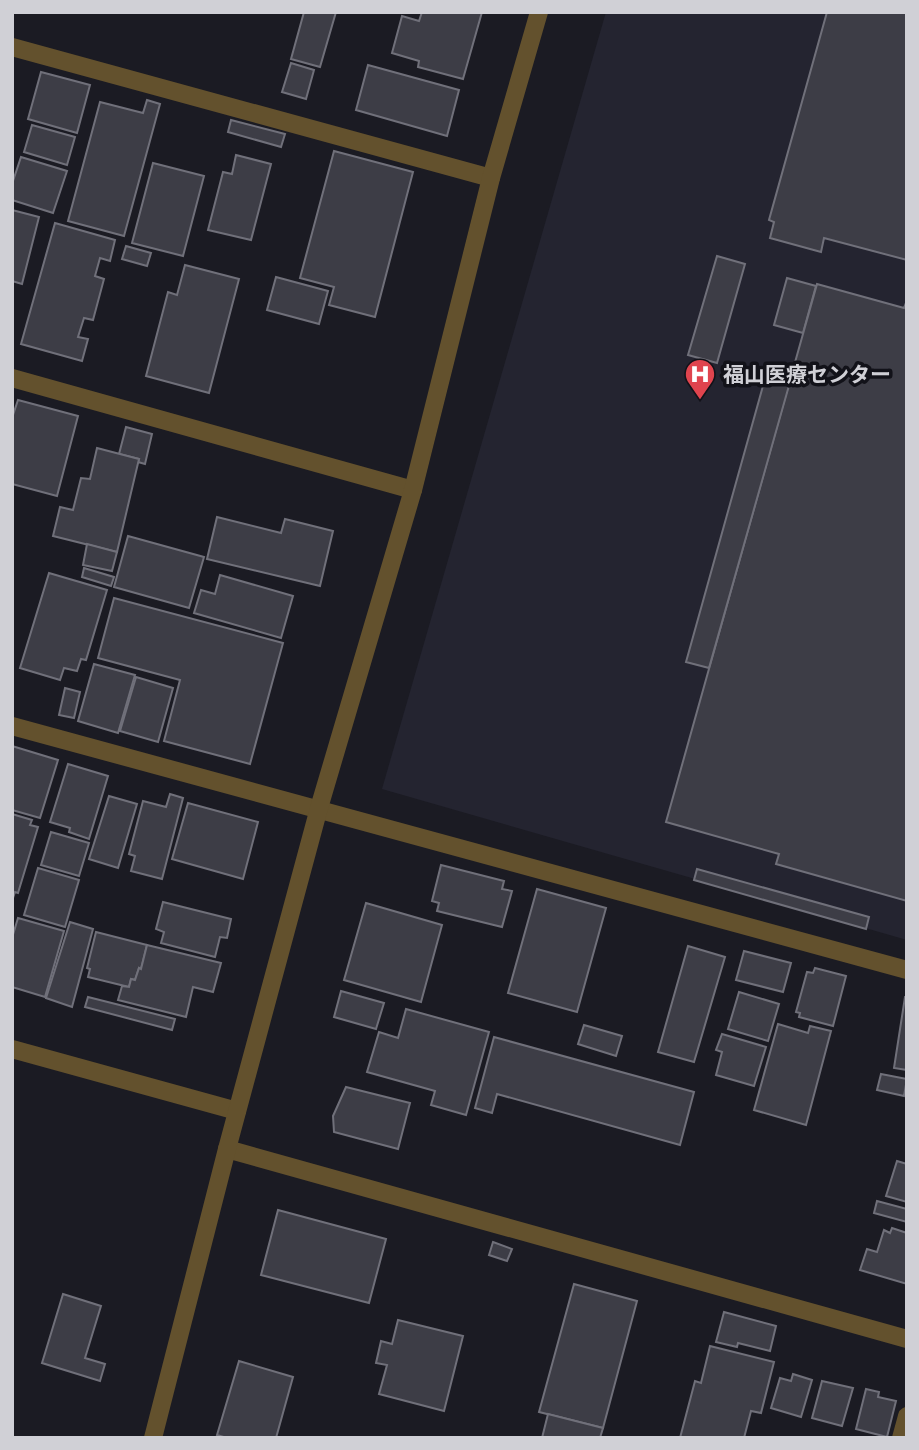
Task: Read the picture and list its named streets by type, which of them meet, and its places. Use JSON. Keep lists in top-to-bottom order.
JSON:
{
  "places": {
    "hospital": ["福山医療センター"]
  }
}
